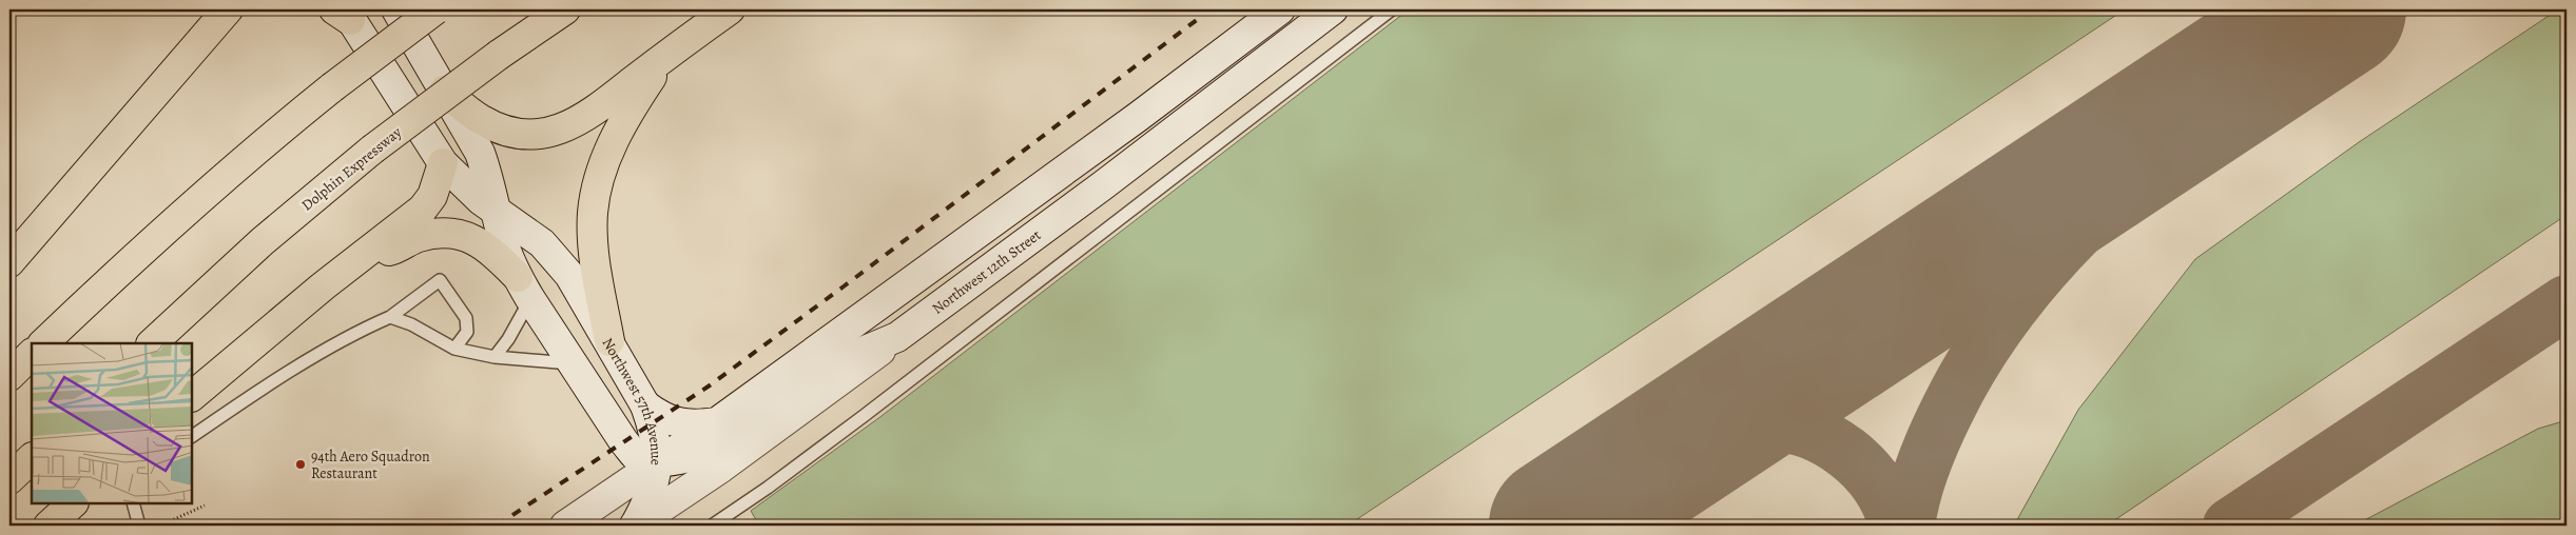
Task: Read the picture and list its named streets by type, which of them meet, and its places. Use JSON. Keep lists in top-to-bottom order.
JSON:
{
  "streets": {
    "highway": ["Dolphin Expressway"],
    "main road": ["Northwest 12th Street", "Northwest 57th Avenue"]
  },
  "places": ["94th Aero Squadron Restaurant"]
}
